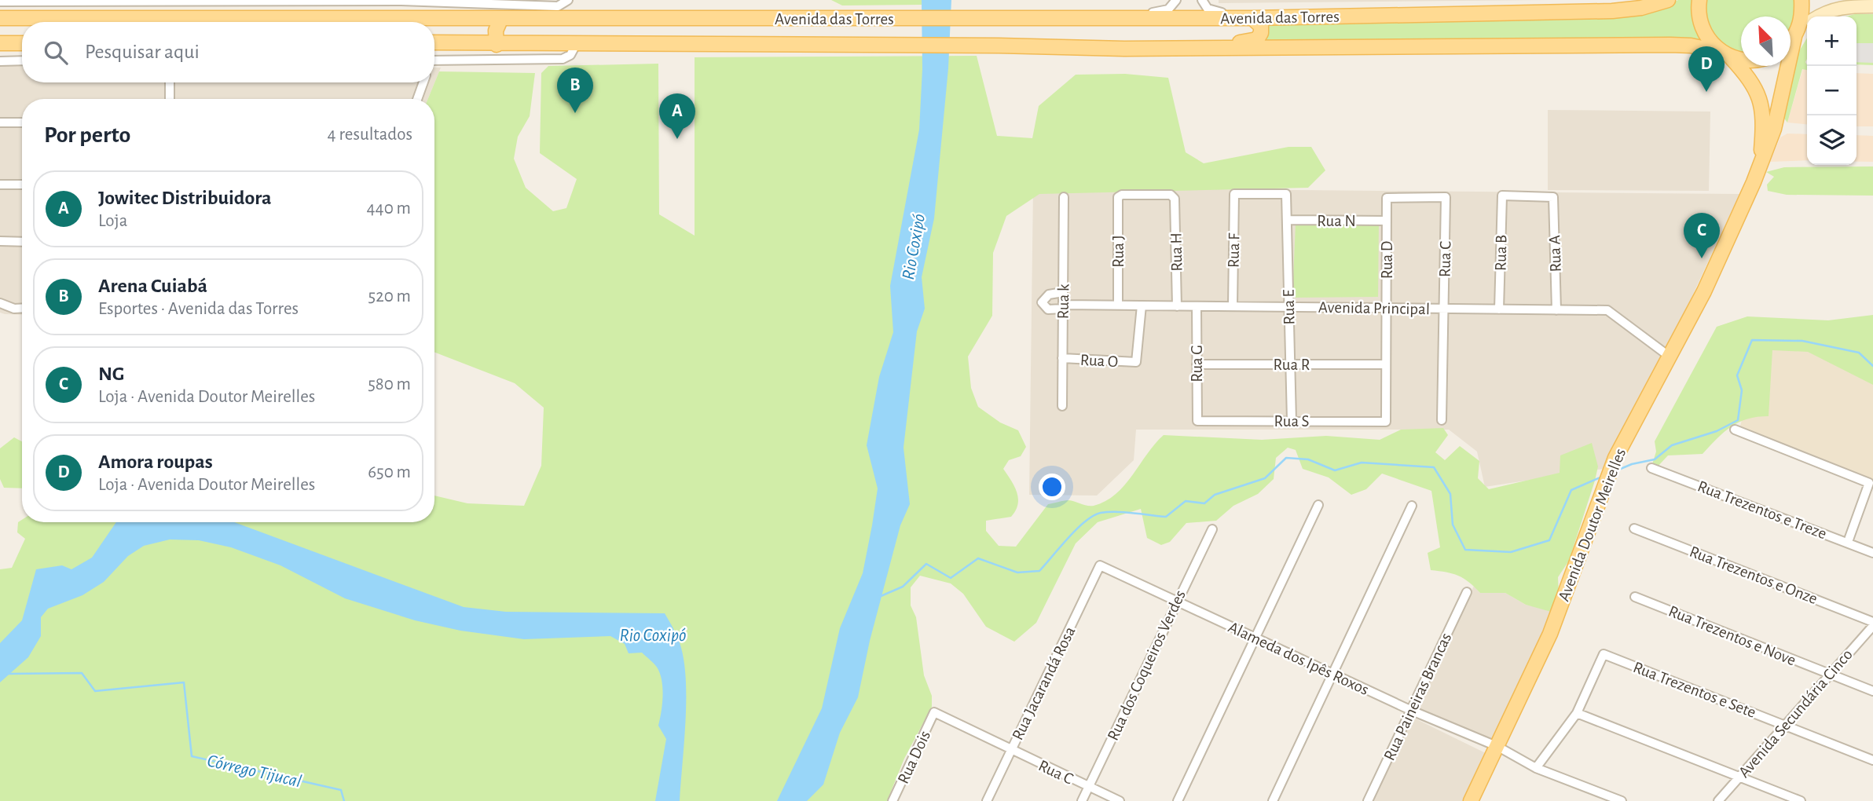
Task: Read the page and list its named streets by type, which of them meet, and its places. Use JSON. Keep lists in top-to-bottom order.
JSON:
{
  "streets": {
    "main road": ["Avenida das Torres", "Avenida Doutor Meirelles"],
    "street": [
      "Rua N",
      "Rua F",
      "Rua J",
      "Rua H",
      "Rua B",
      "Rua A",
      "Rua C",
      "Rua D",
      "Rua k",
      "Rua E",
      "Avenida Principal",
      "Rua O",
      "Rua G",
      "Rua R",
      "Rua S",
      "Rua Trezentos e Treze",
      "Rua Trezentos e Onze",
      "Rua Trezentos e Nove",
      "Alameda dos Ipês Roxos",
      "Rua dos Coqueiros Verdes",
      "Rua Jacarandá Rosa",
      "Rua Trezentos e Sete",
      "Rua Paineiras Brancas",
      "Avenida Secundária Cinco",
      "Rua Dois"
    ]
  },
  "crossings": [
    ["Avenida das Torres", "Avenida Doutor Meirelles"],
    ["Rua N", "Rua D"],
    ["Rua N", "Rua E"],
    ["Rua F", "Rua E"],
    ["Rua F", "Avenida Principal"],
    ["Rua J", "Rua H"],
    ["Rua J", "Avenida Principal"],
    ["Rua H", "Avenida Principal"],
    ["Rua B", "Rua A"],
    ["Rua B", "Avenida Principal"],
    ["Rua A", "Avenida Principal"],
    ["Rua C", "Rua D"],
    ["Rua C", "Avenida Principal"],
    ["Rua C", "Rua dos Coqueiros Verdes"],
    ["Rua C", "Rua Jacarandá Rosa"],
    ["Rua C", "Rua Dois"],
    ["Rua D", "Avenida Principal"],
    ["Rua D", "Rua R"],
    ["Rua D", "Rua S"],
    ["Rua k", "Avenida Principal"],
    ["Rua k", "Rua O"],
    ["Rua E", "Avenida Principal"],
    ["Rua E", "Rua R"],
    ["Rua E", "Rua S"],
    ["Avenida Principal", "Rua O"],
    ["Avenida Principal", "Rua G"],
    ["Avenida Principal", "Avenida Doutor Meirelles"],
    ["Rua G", "Rua R"],
    ["Rua G", "Rua S"],
    ["Avenida Doutor Meirelles", "Alameda dos Ipês Roxos"],
    ["Rua Trezentos e Onze", "Avenida Secundária Cinco"],
    ["Rua Trezentos e Nove", "Avenida Secundária Cinco"],
    ["Alameda dos Ipês Roxos", "Rua dos Coqueiros Verdes"],
    ["Alameda dos Ipês Roxos", "Rua Jacarandá Rosa"],
    ["Alameda dos Ipês Roxos", "Rua Paineiras Brancas"],
    ["Rua Trezentos e Sete", "Avenida Secundária Cinco"]
  ],
  "water": ["Rio Coxipó", "Córrego Tijucal"],
  "north": "top left",
  "page": {
    "map_buttons": ["+", "−"],
    "search": "Pesquisar aqui",
    "pins": [
      "D",
      "B",
      "A",
      "C"
    ],
    "heading": ["Por perto", "4 resultados"],
    "list": [
      {
        "mark": "A",
        "name": "Jowitec Distribuidora",
        "note": "Loja",
        "value": "440 m"
      },
      {
        "mark": "B",
        "name": "Arena Cuiabá",
        "note": "Esportes · Avenida das Torres",
        "value": "520 m"
      },
      {
        "mark": "C",
        "name": "NG",
        "note": "Loja · Avenida Doutor Meirelles",
        "value": "580 m"
      },
      {
        "mark": "D",
        "name": "Amora roupas",
        "note": "Loja · Avenida Doutor Meirelles",
        "value": "650 m"
      }
    ]
  }
}
